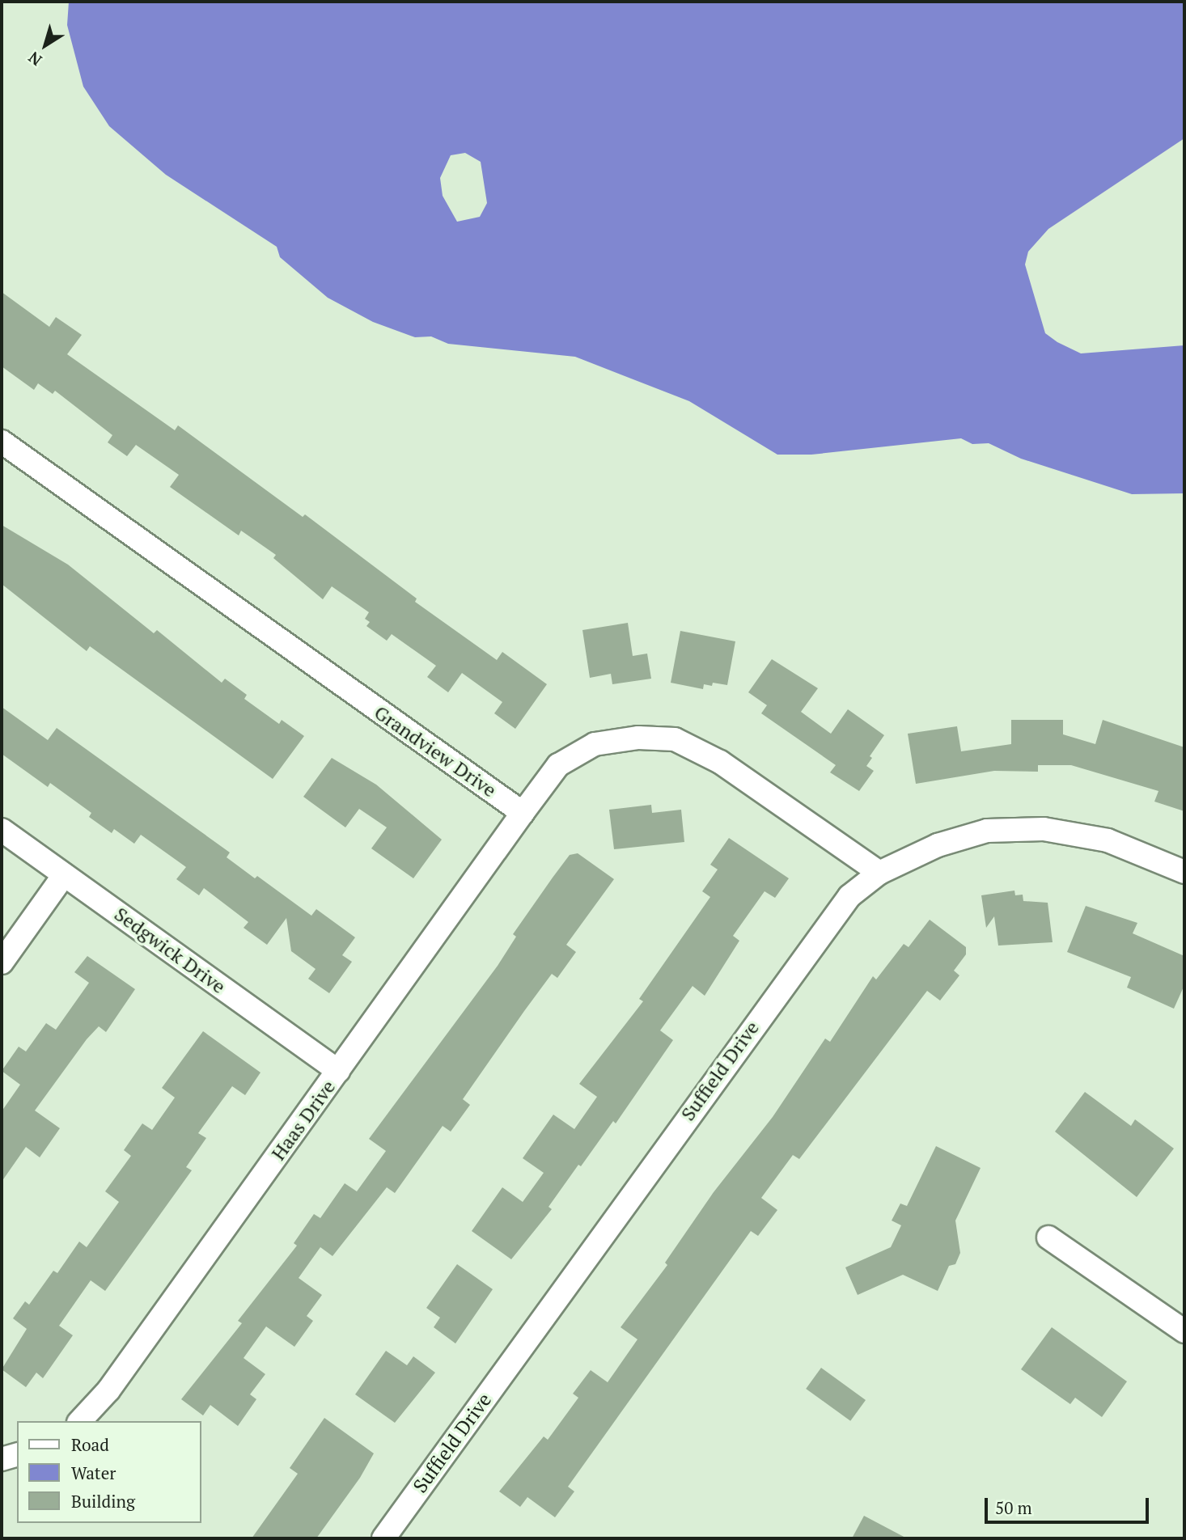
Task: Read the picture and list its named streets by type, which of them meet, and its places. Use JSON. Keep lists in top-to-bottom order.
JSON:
{
  "streets": {
    "street": [
      "Grandview Drive",
      "Sedgwick Drive",
      "Suffield Drive",
      "Haas Drive"
    ]
  },
  "crossings": [
    ["Grandview Drive", "Haas Drive"],
    ["Sedgwick Drive", "Haas Drive"]
  ],
  "legend": ["Road", "Water", "Building"],
  "scale_bar": "50 m",
  "north": "bottom left"
}
